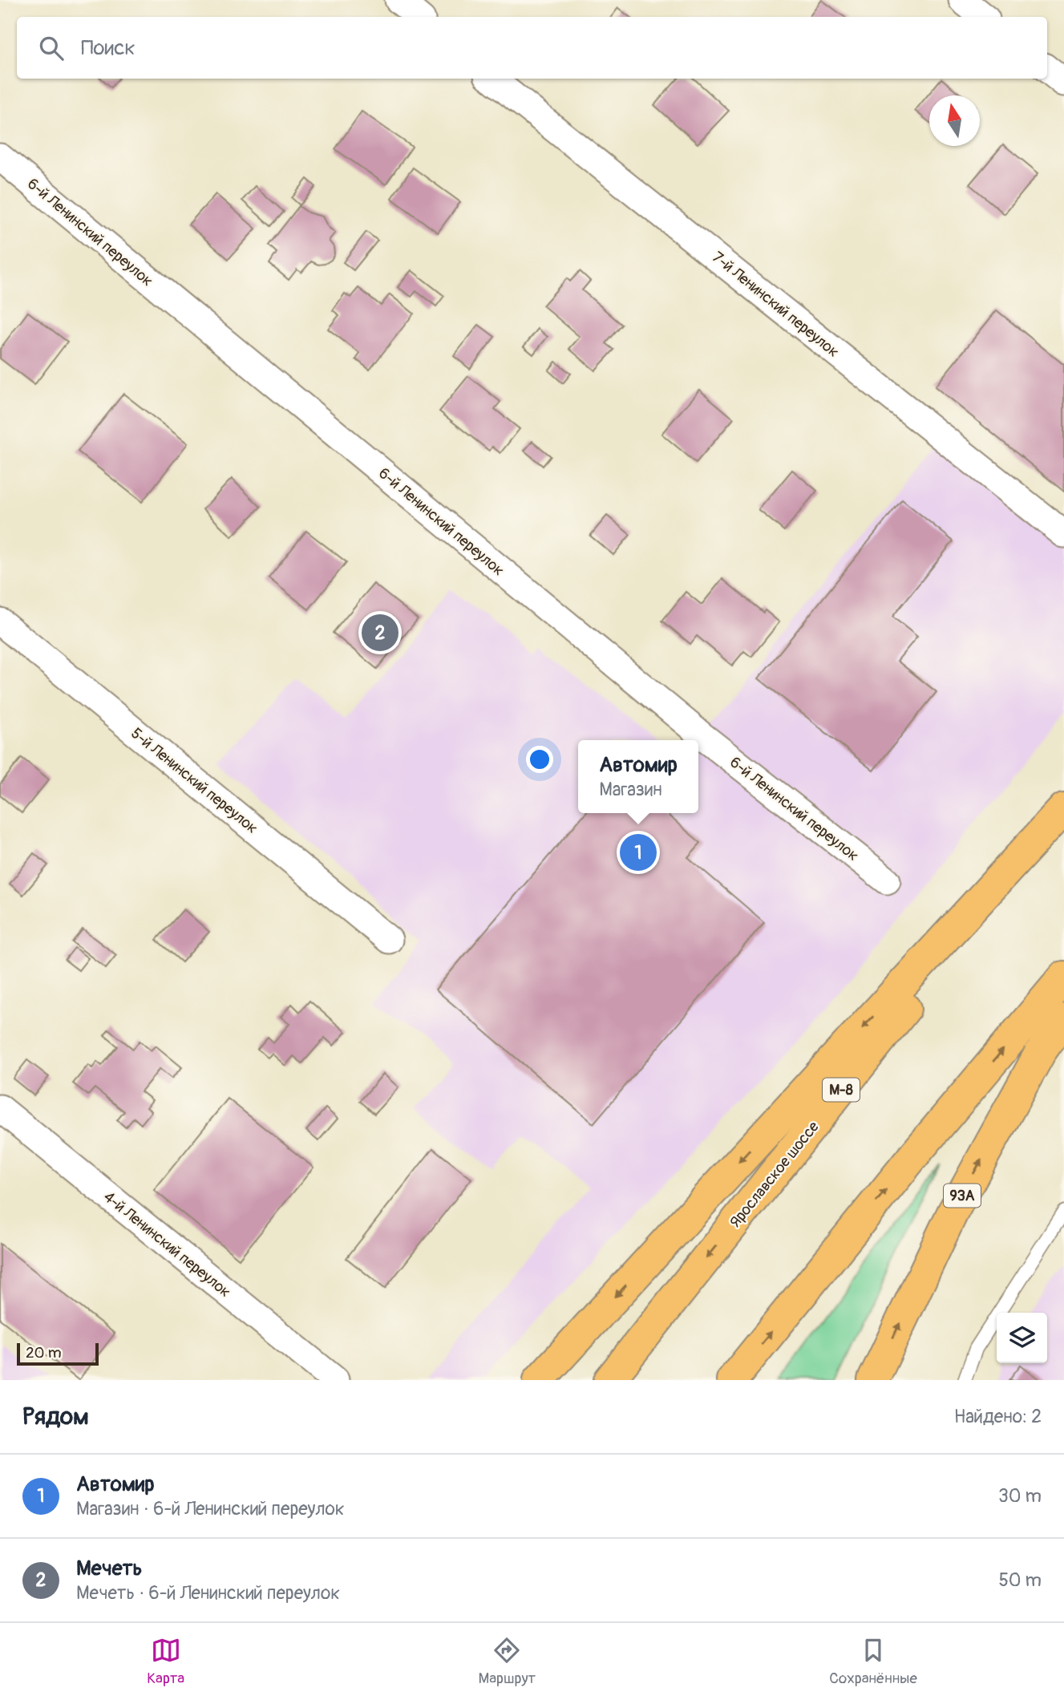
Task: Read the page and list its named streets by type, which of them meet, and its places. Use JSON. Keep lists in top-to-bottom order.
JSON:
{
  "streets": {
    "main road": ["М-8", "Ярославское шоссе", "93A"],
    "street": [
      "6-й Ленинский переулок",
      "7-й Ленинский переулок",
      "5-й Ленинский переулок",
      "4-й Ленинский переулок"
    ]
  },
  "scale_bar": "20 m",
  "north": "top",
  "page": {
    "search": "Поиск",
    "pins": ["2", "1"],
    "popup": ["Автомир", "Магазин"],
    "scale": "20 m",
    "heading": ["Рядом", "Найдено: 2"],
    "list": [
      {
        "mark": "1",
        "name": "Автомир",
        "note": "Магазин · 6-й Ленинский переулок",
        "value": "30 m"
      },
      {
        "mark": "2",
        "name": "Мечеть",
        "note": "Мечеть · 6-й Ленинский переулок",
        "value": "50 m"
      }
    ],
    "nav": ["Карта", "Маршрут", "Сохранённые"]
  }
}
